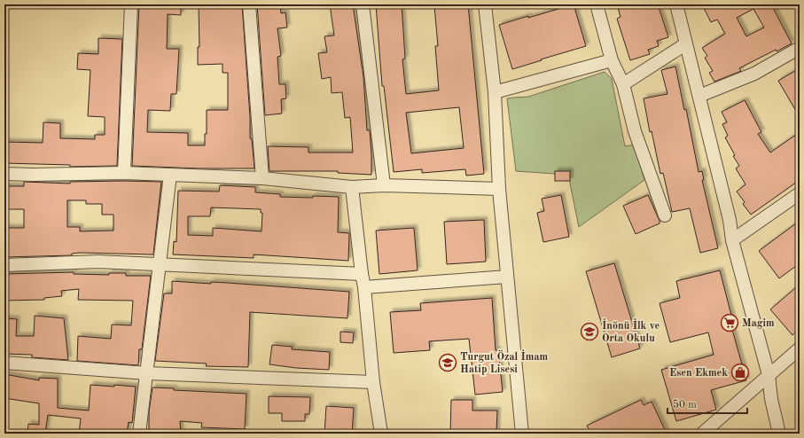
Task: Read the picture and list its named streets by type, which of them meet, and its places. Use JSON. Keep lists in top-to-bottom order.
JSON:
{
  "places": {
    "supermarket": ["Magim"],
    "school or university": ["İnönü İlk ve Orta Okulu", "Turgut Özal İmam Hatip Lisesi"],
    "shop": ["Esen Ekmek"]
  },
  "scale_bar": "50 m"
}
